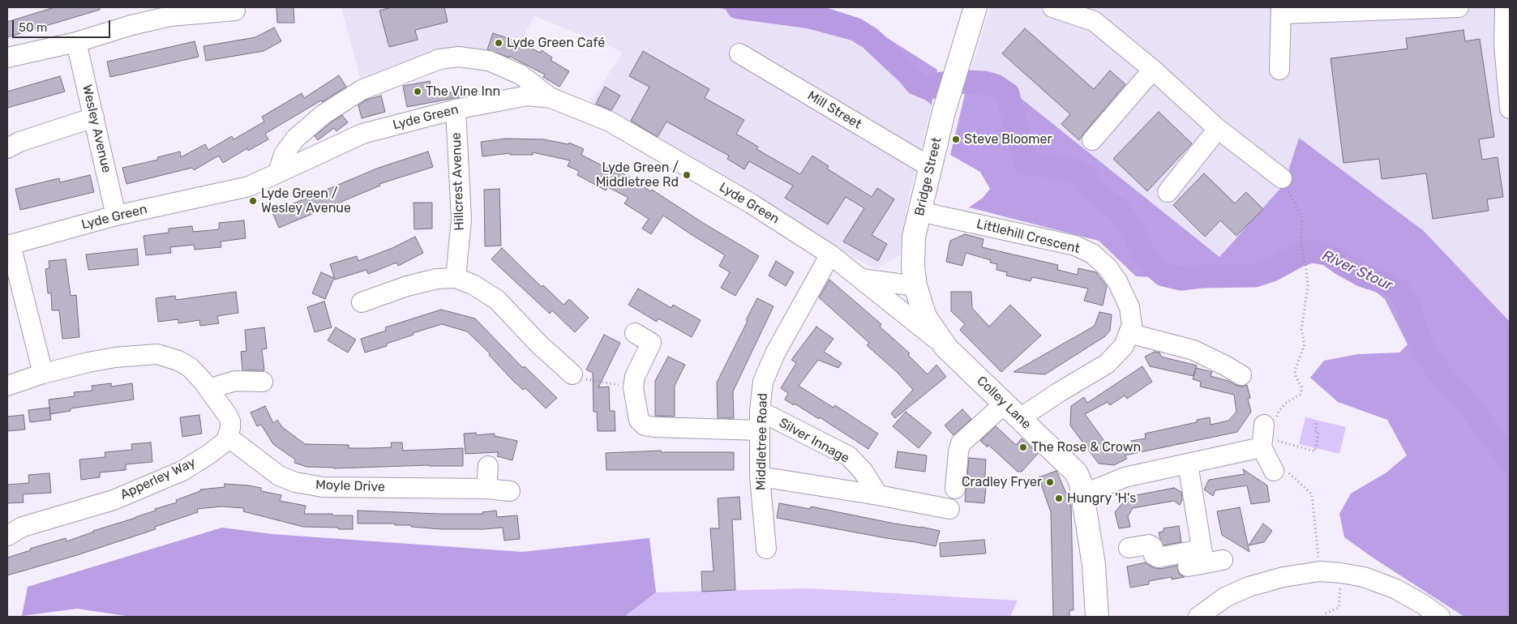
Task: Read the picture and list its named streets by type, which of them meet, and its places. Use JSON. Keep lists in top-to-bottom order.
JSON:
{
  "streets": {
    "main road": ["Bridge Street", "Colley Lane"],
    "street": [
      "Mill Street",
      "Lyde Green",
      "Wesley Avenue",
      "Hillcrest Avenue",
      "Littlehill Crescent",
      "Silver Innage",
      "Middletree Road",
      "Apperley Way",
      "Moyle Drive"
    ]
  },
  "crossings": [
    ["Mill Street", "Bridge Street"],
    ["Lyde Green", "Wesley Avenue"],
    ["Lyde Green", "Bridge Street"],
    ["Lyde Green", "Hillcrest Avenue"],
    ["Lyde Green", "Colley Lane"],
    ["Lyde Green", "Middletree Road"],
    ["Bridge Street", "Littlehill Crescent"],
    ["Bridge Street", "Colley Lane"],
    ["Littlehill Crescent", "Colley Lane"],
    ["Silver Innage", "Middletree Road"],
    ["Apperley Way", "Moyle Drive"]
  ],
  "water": ["River Stour"],
  "places": [
    "Lyde Green Café",
    "The Vine Inn",
    "Steve Bloomer",
    "Lyde Green / Middletree Rd",
    "Lyde Green / Wesley Avenue",
    "The Rose & Crown",
    "Cradley Fryer",
    "Hungry 'H's"
  ],
  "scale_bar": "50 m"
}
